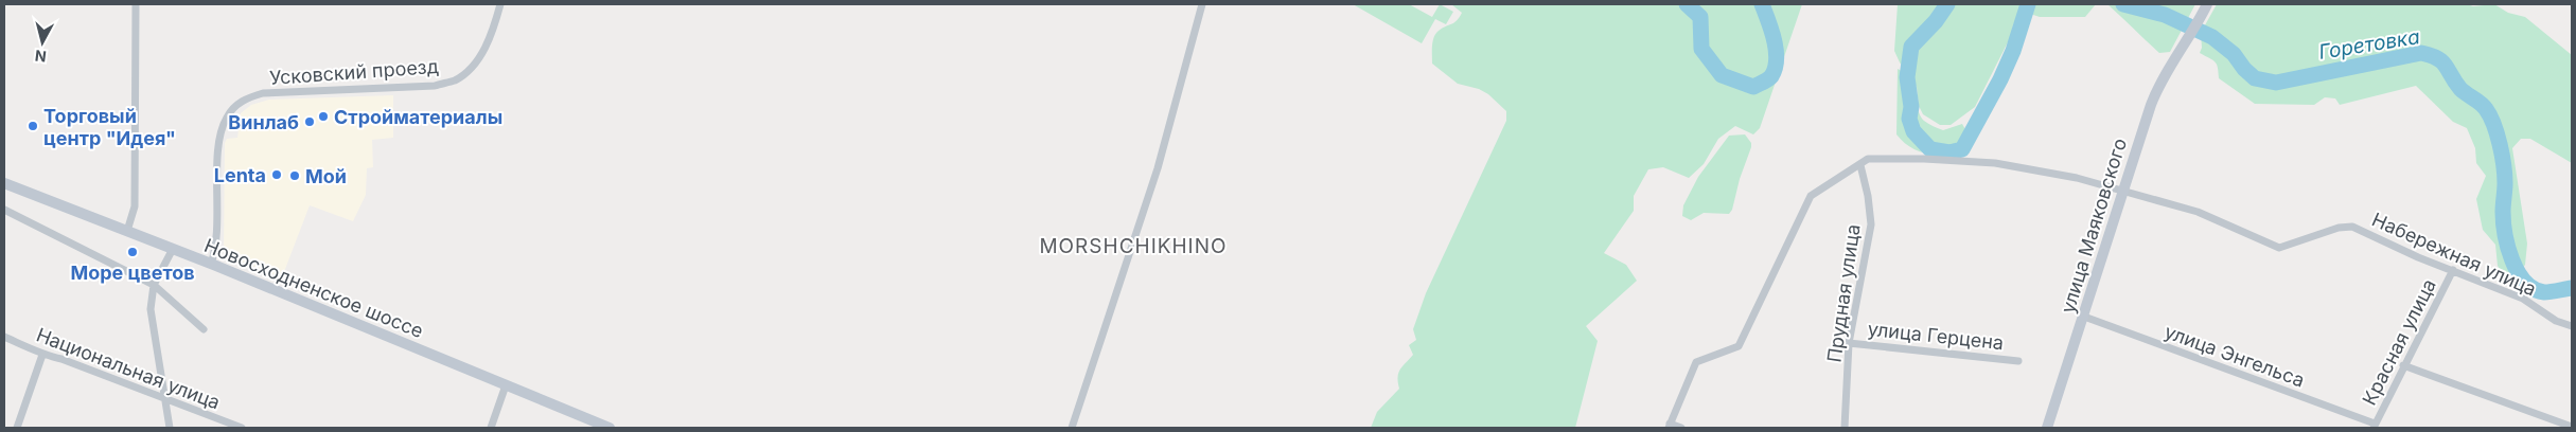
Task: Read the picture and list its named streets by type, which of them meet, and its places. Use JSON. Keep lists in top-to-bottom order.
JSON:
{
  "streets": {
    "main road": ["улица Маяковского", "Новосходненское шоссе"],
    "street": [
      "Усковский проезд",
      "Набережная улица",
      "Прудная улица",
      "улица Герцена",
      "Красная улица",
      "улица Энгельса",
      "Национальная улица"
    ]
  },
  "crossings": [
    ["Усковский проезд", "Новосходненское шоссе"],
    ["улица Маяковского", "Набережная улица"],
    ["улица Маяковского", "улица Энгельса"],
    ["Набережная улица", "Прудная улица"],
    ["Набережная улица", "Красная улица"],
    ["Прудная улица", "улица Герцена"],
    ["Красная улица", "улица Энгельса"]
  ],
  "districts": ["MORSHCHIKHINO"],
  "water": ["Горетовка"],
  "places": [
    "Стройматериалы",
    "Винлаб",
    "Торговый центр \"Идея\"",
    "Lenta",
    "Мой",
    "Море цветов"
  ],
  "north": "bottom"
}
